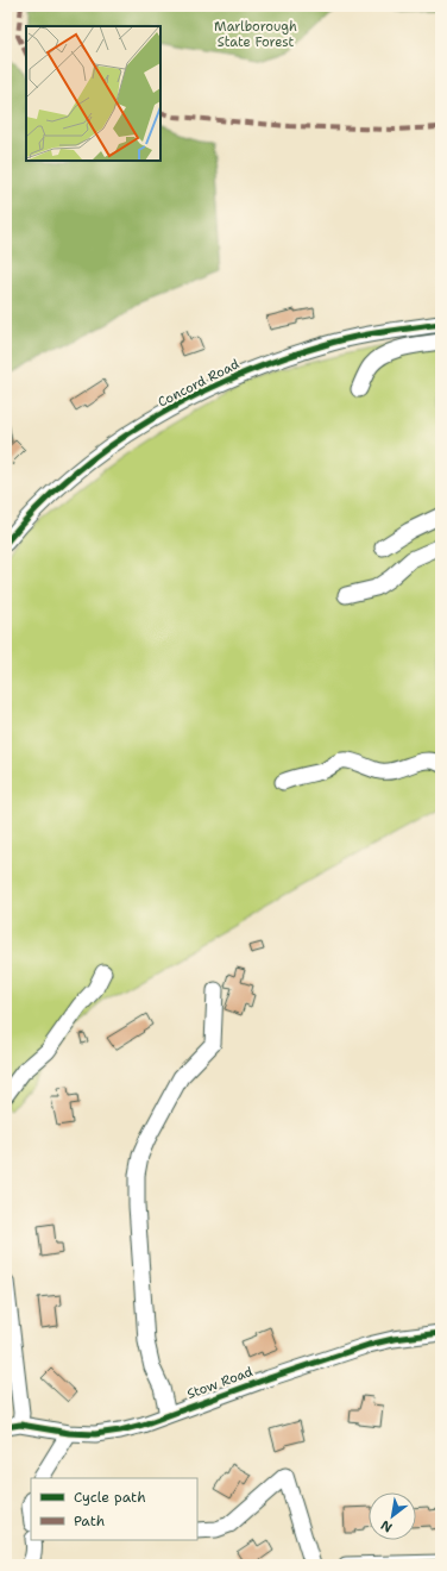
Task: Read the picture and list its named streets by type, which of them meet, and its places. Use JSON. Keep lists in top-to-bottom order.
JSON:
{
  "streets": {
    "street": ["Concord Road", "Stow Road"]
  },
  "parks": ["Marlborough State Forest"],
  "legend": ["Cycle path", "Path"],
  "north": "bottom left"
}
